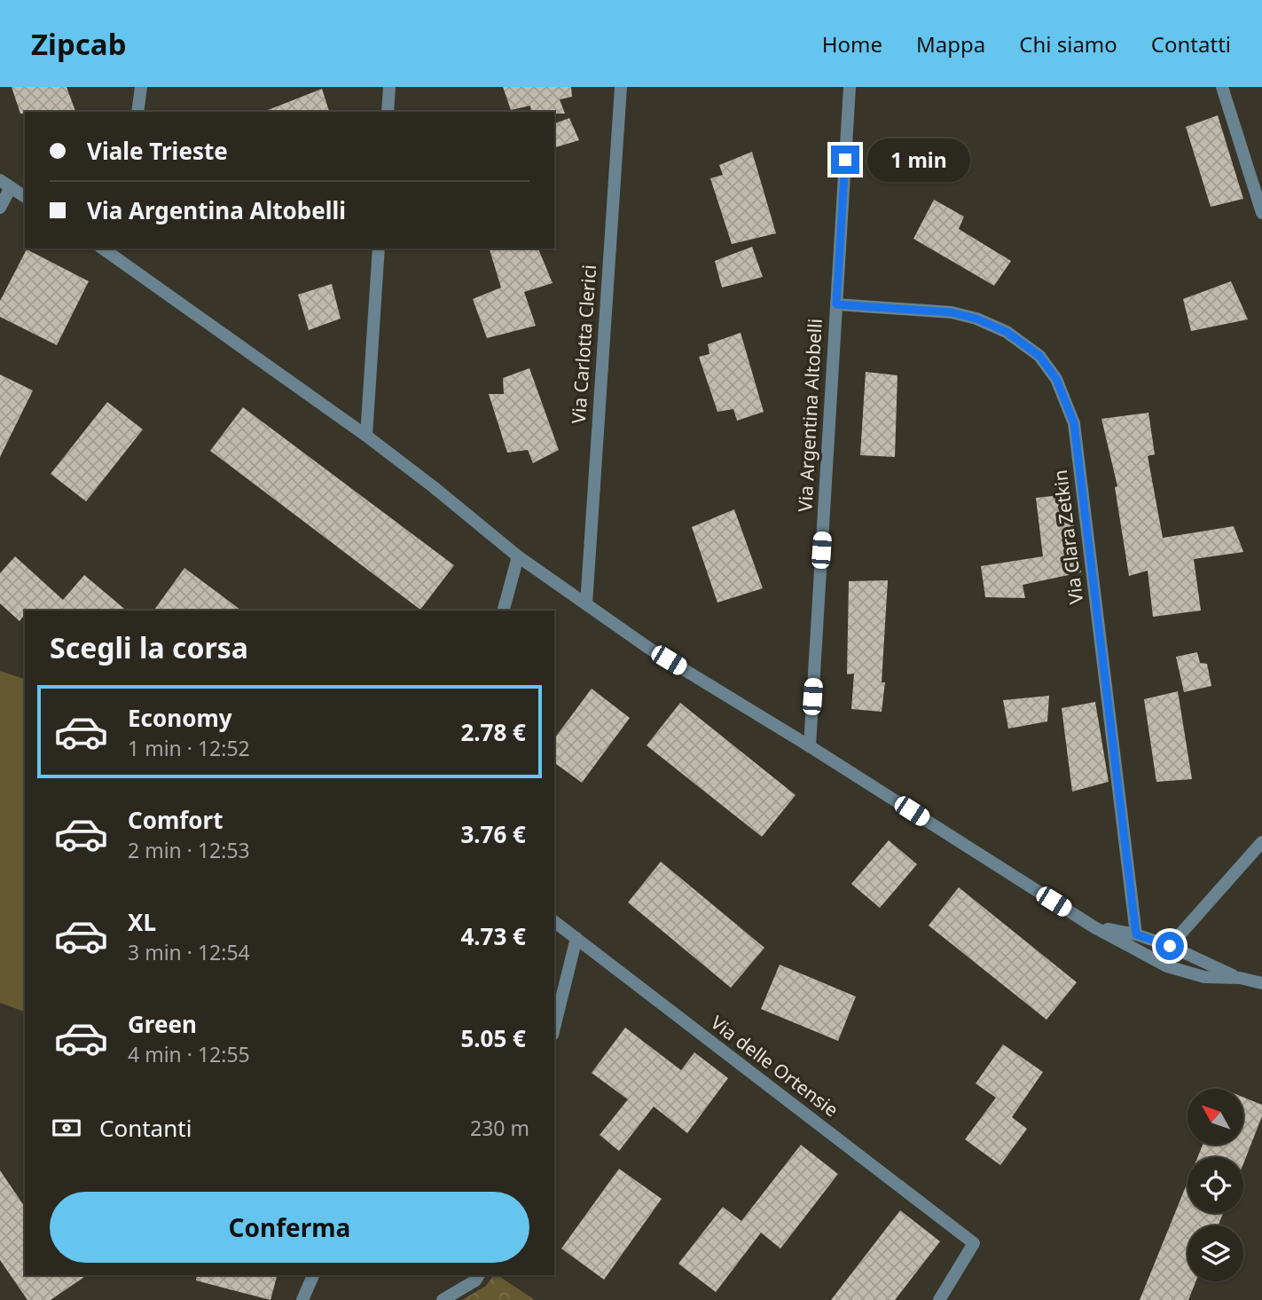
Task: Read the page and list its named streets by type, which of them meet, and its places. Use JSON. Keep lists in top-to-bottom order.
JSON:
{
  "streets": {
    "street": [
      "Via Carlotta Clerici",
      "Via Argentina Altobelli",
      "Via Clara Zetkin",
      "Via delle Ortensie"
    ]
  },
  "crossings": [
    ["Via Argentina Altobelli", "Via Clara Zetkin"]
  ],
  "north": "top left",
  "page": {
    "header": "Zipcab",
    "nav": [
      "Home",
      "Mappa",
      "Chi siamo",
      "Contatti"
    ],
    "banner": ["Viale Trieste", "Via Argentina Altobelli"],
    "bubble": "1 min",
    "heading": "Scegli la corsa",
    "list": [
      {
        "name": "Economy",
        "note": "1 min · 12:52",
        "value": "2.78 €"
      },
      {
        "name": "Comfort",
        "note": "2 min · 12:53",
        "value": "3.76 €"
      },
      {
        "name": "XL",
        "note": "3 min · 12:54",
        "value": "4.73 €"
      },
      {
        "name": "Green",
        "note": "4 min · 12:55",
        "value": "5.05 €"
      }
    ],
    "pay": ["Contanti", "230 m"],
    "buttons": "Conferma"
  }
}
